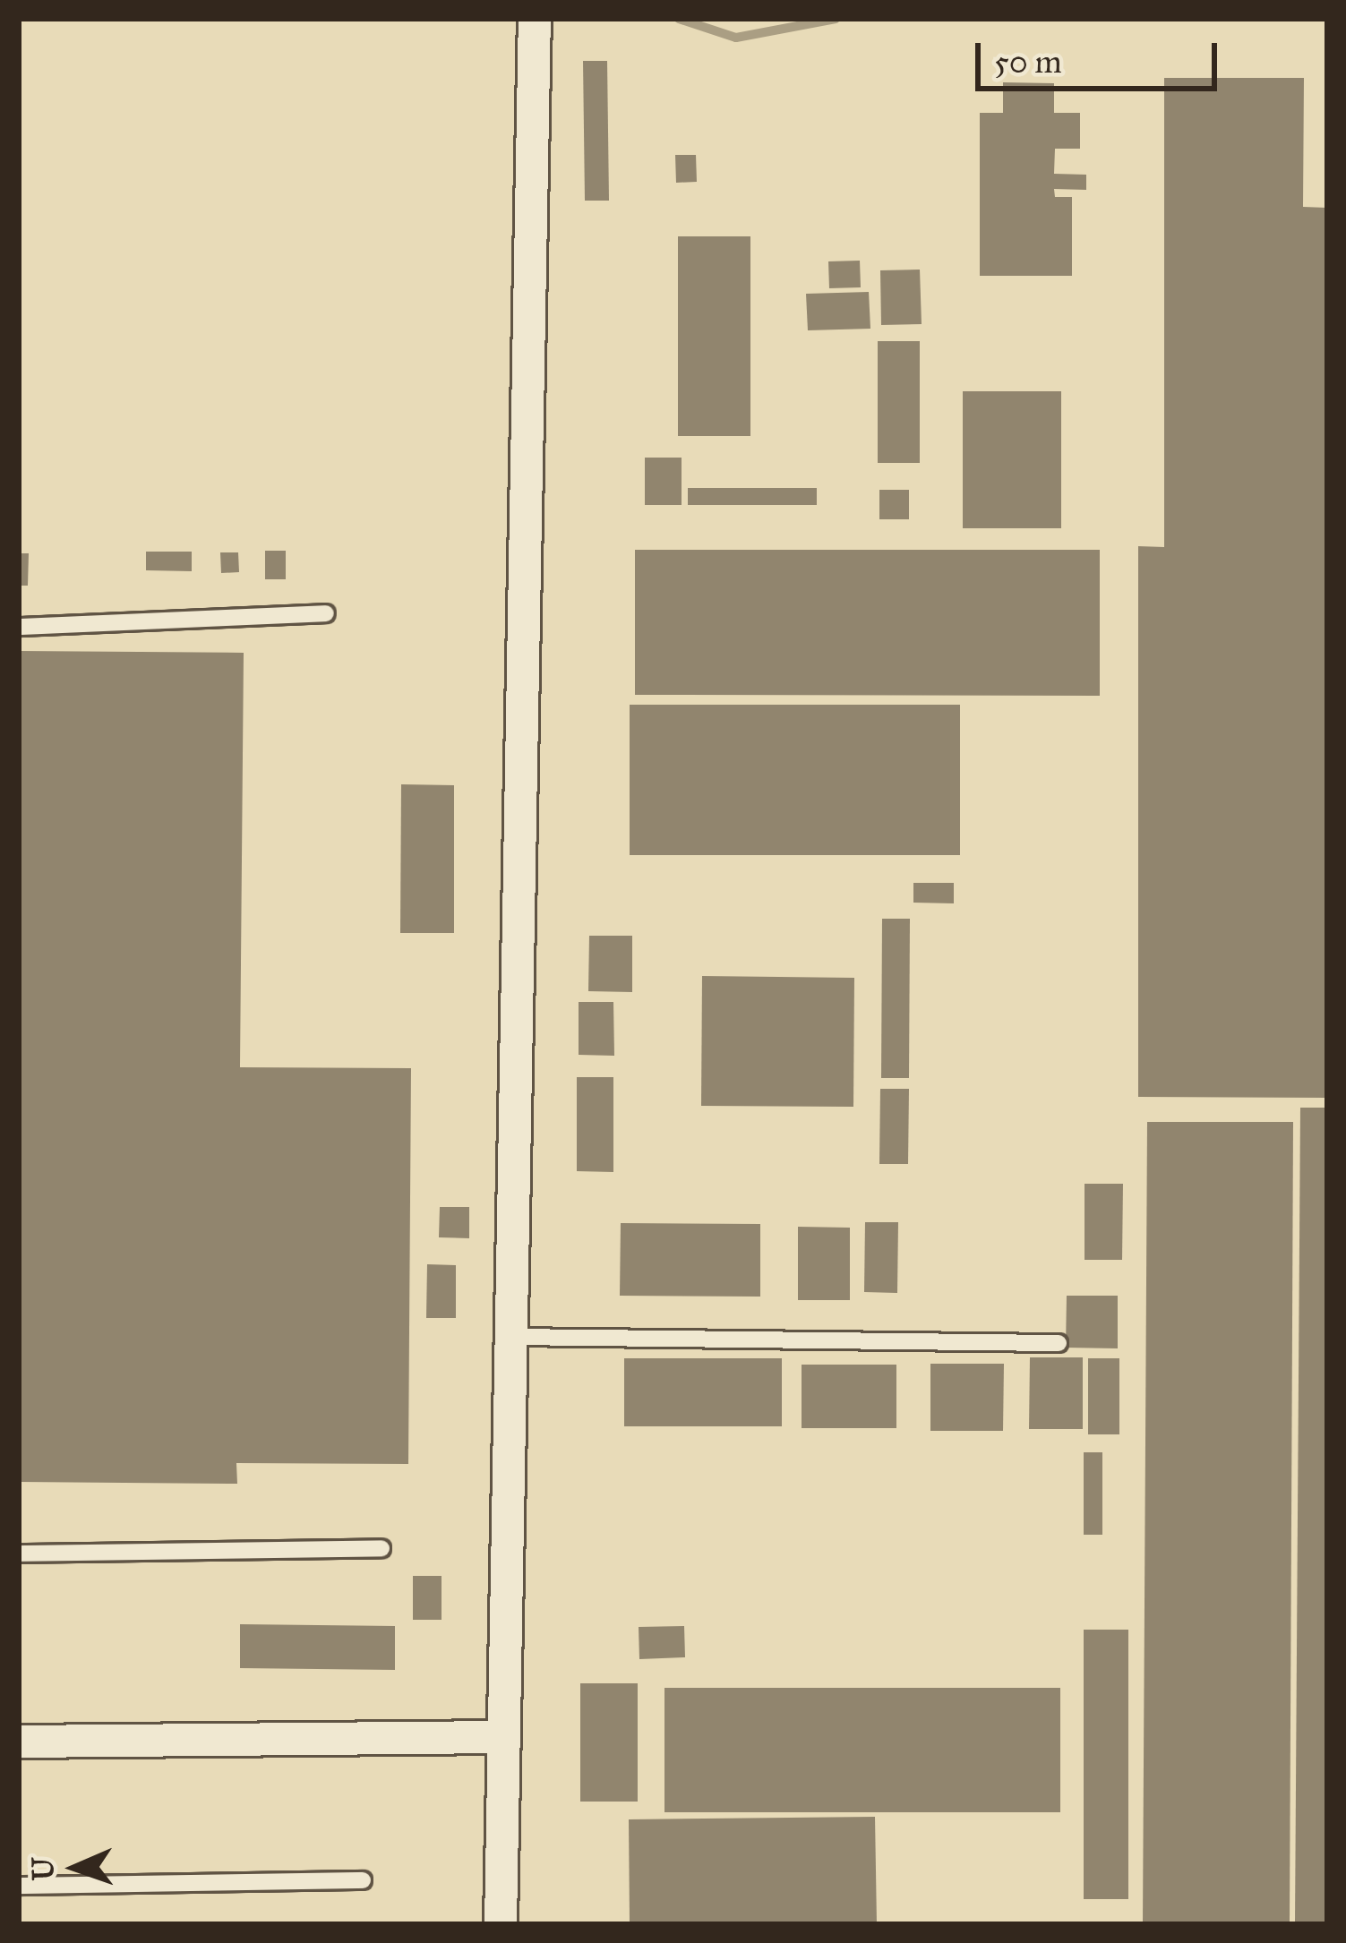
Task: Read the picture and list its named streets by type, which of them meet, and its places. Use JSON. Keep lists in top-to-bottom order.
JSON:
{
  "scale_bar": "50 m",
  "north": "left"
}
